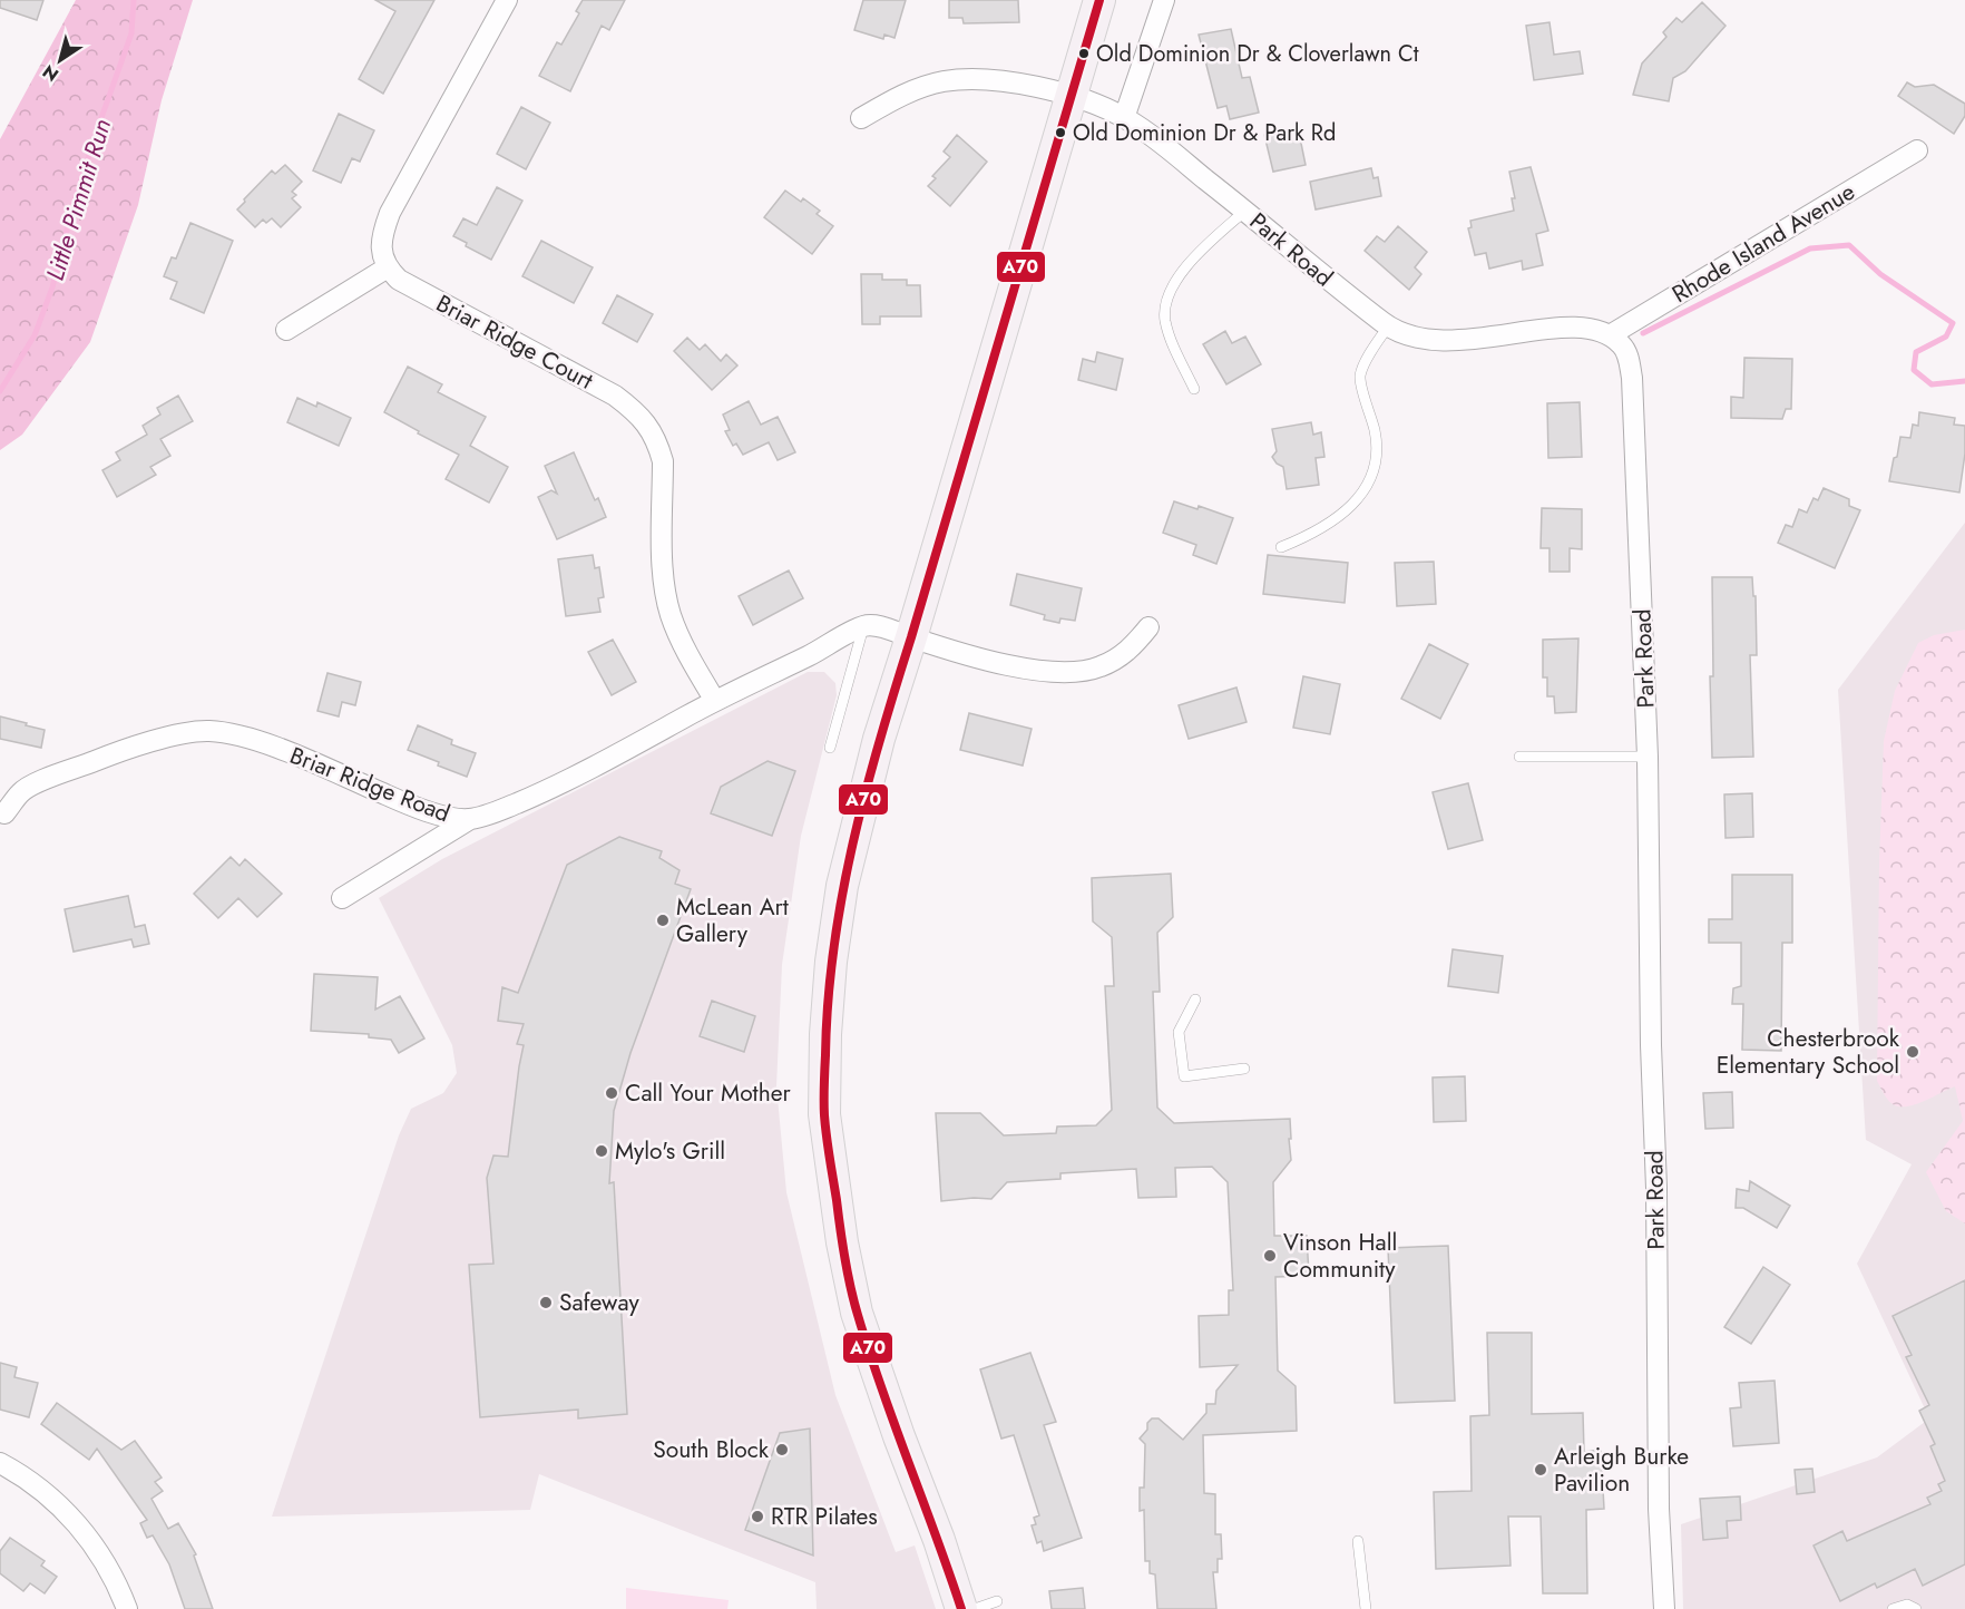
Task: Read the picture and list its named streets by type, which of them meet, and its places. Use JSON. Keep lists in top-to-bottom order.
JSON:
{
  "streets": {
    "street": [
      "Rhode Island Avenue",
      "Park Road",
      "Briar Ridge Court",
      "Briar Ridge Road"
    ]
  },
  "crossings": [
    ["Rhode Island Avenue", "Park Road"],
    ["Briar Ridge Court", "Briar Ridge Road"]
  ],
  "water": ["Little Pimmit Run"],
  "places": [
    "Old Dominion Dr & Cloverlawn Ct",
    "Old Dominion Dr & Park Rd",
    "McLean Art Gallery",
    "Chesterbrook Elementary School",
    "Call Your Mother",
    "Mylo's Grill",
    "Vinson Hall Community",
    "Safeway",
    "South Block",
    "Arleigh Burke Pavilion",
    "RTR Pilates"
  ],
  "lines": ["transit line A70"],
  "north": "bottom left"
}
